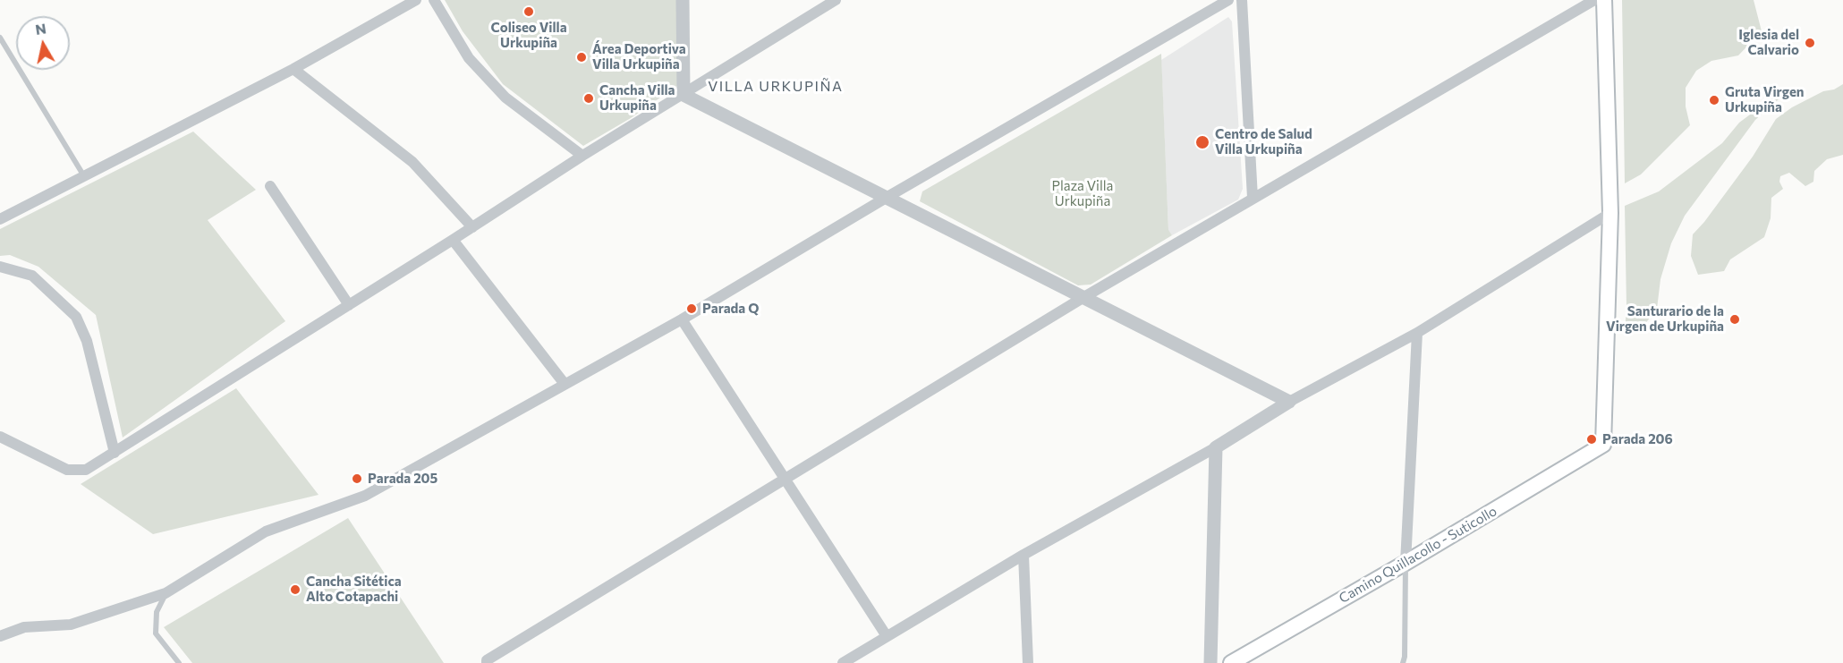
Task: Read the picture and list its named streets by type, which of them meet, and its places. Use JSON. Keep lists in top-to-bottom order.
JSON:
{
  "streets": {
    "main road": ["Camino Quillacollo - Suticollo"]
  },
  "districts": ["VILLA URKUPIÑA"],
  "parks": ["Plaza Villa Urkupiña"],
  "places": [
    "Coliseo Villa Urkupiña",
    "Iglesia del Calvario",
    "Área Deportiva Villa Urkupiña",
    "Cancha Villa Urkupiña",
    "Gruta Virgen Urkupiña",
    "Centro de Salud Villa Urkupiña",
    "Parada Q",
    "Santurario de la Virgen de Urkupiña",
    "Parada 206",
    "Parada 205",
    "Cancha Sitética Alto Cotapachi"
  ],
  "north": "top"
}
